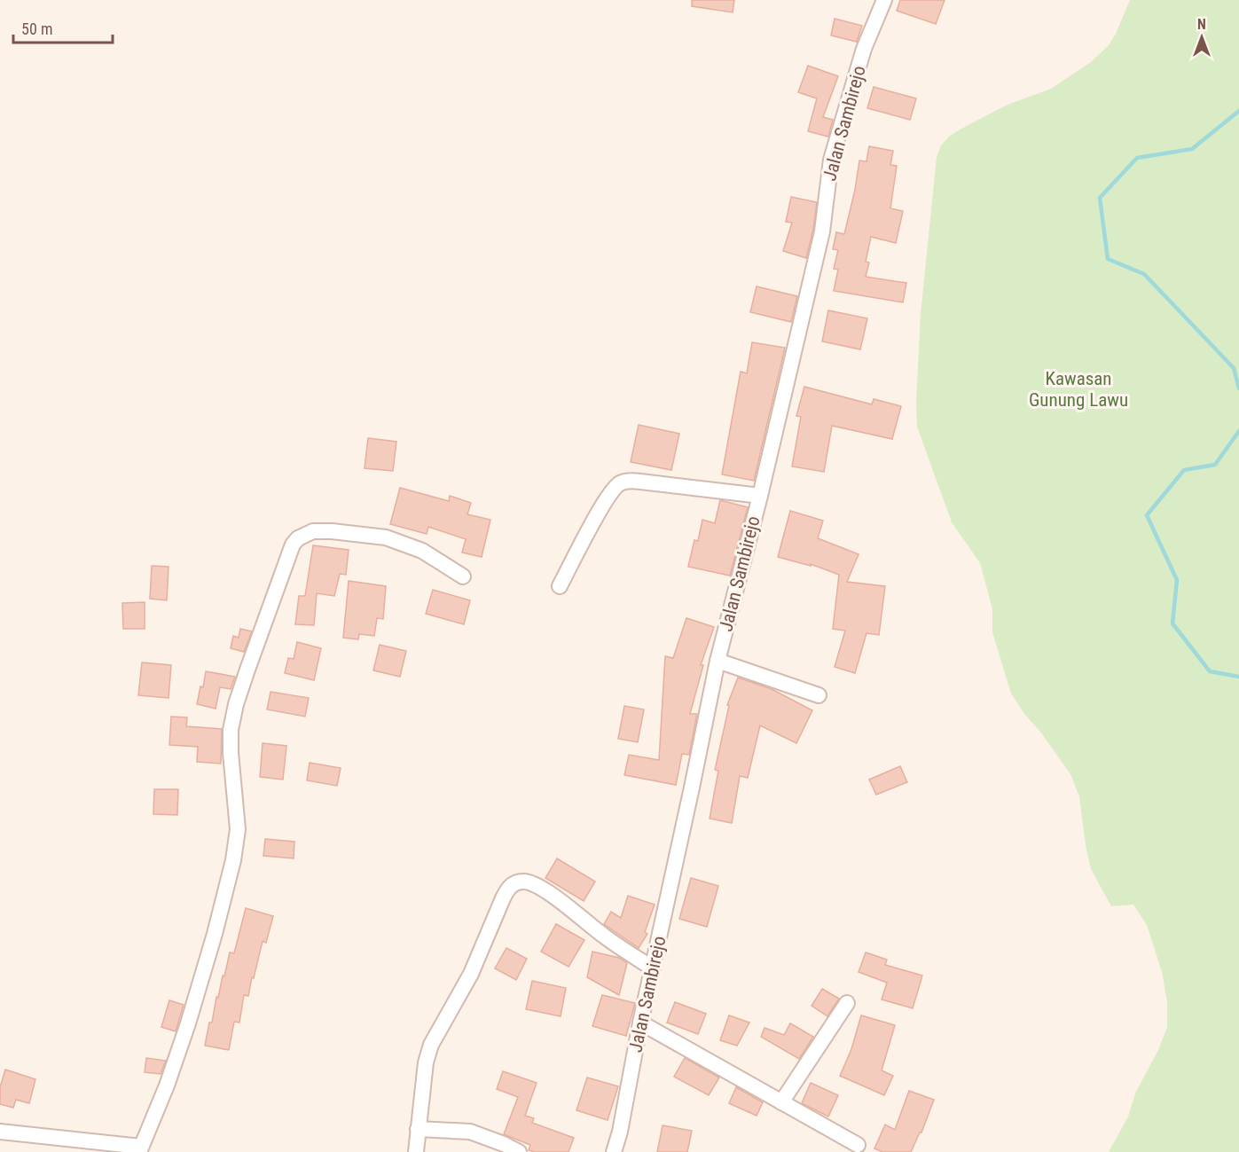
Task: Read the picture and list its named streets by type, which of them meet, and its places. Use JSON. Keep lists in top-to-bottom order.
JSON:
{
  "streets": {
    "street": ["Jalan Sambirejo"]
  },
  "parks": ["Kawasan Gunung Lawu"],
  "scale_bar": "50 m",
  "north": "top"
}
